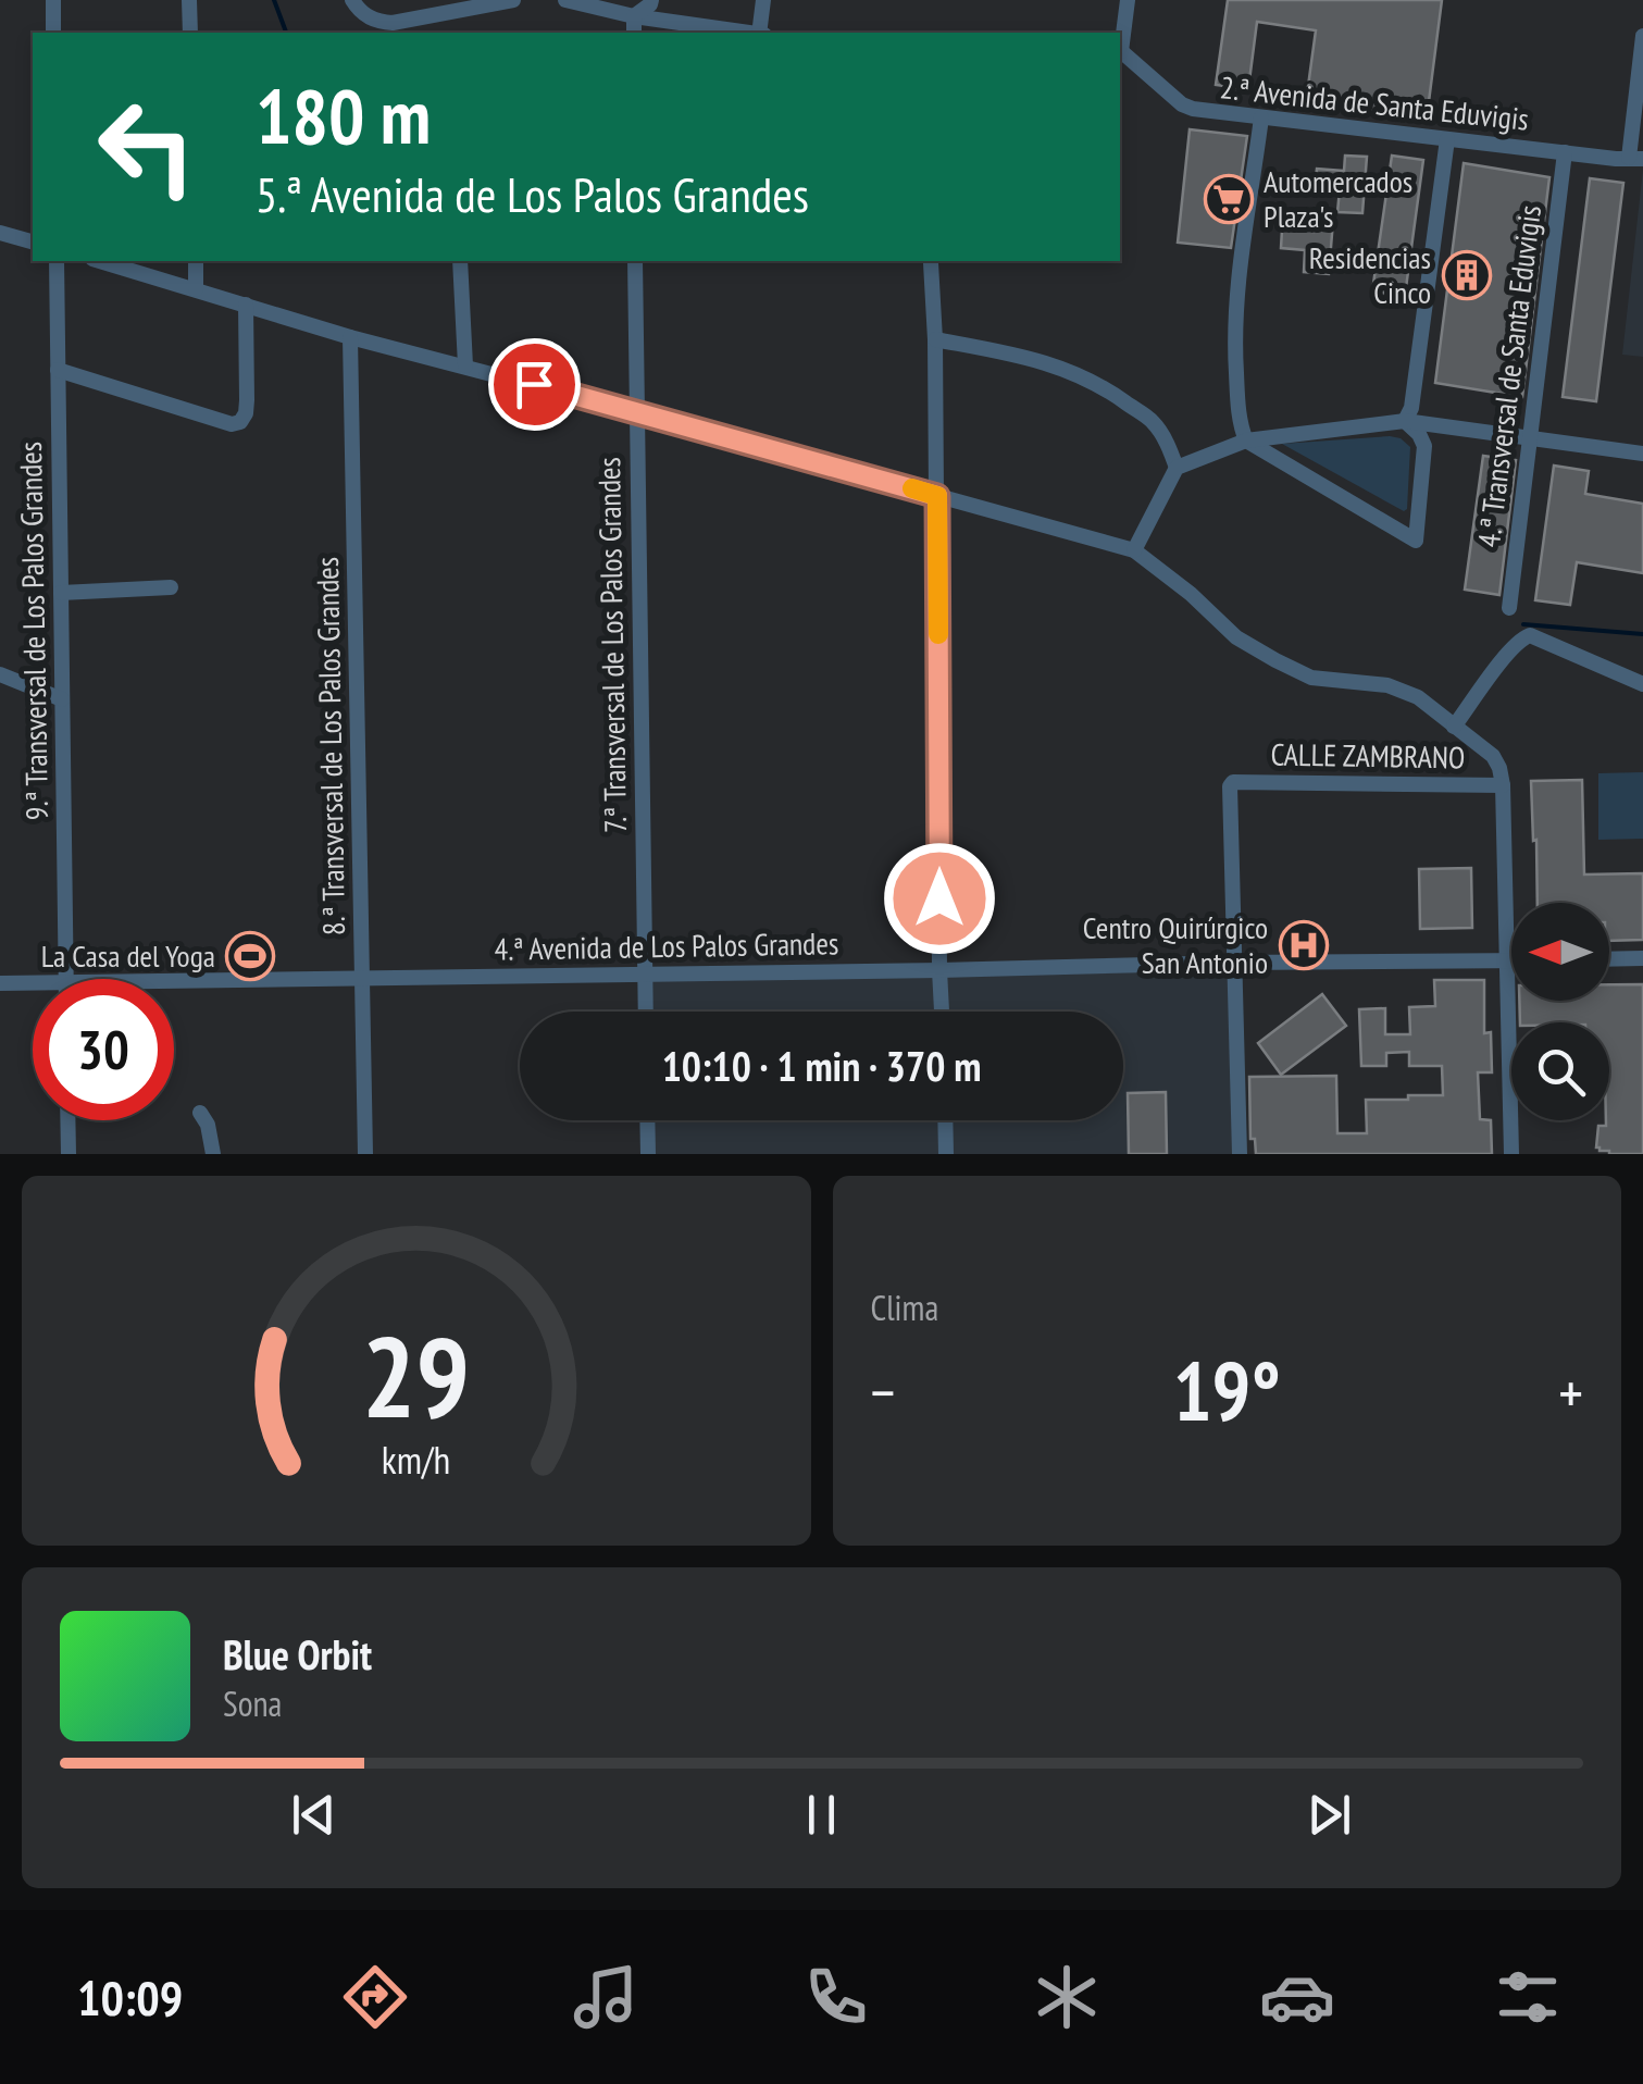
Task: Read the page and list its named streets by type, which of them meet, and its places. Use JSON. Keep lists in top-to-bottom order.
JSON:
{
  "streets": {
    "street": [
      "2.ª Avenida de Santa Eduvigis",
      "4.ª Transversal de Santa Eduvigis",
      "9.ª Transversal de Los Palos Grandes",
      "7.ª Transversal de Los Palos Grandes",
      "8.ª Transversal de Los Palos Grandes",
      "CALLE ZAMBRANO",
      "4.ª Avenida de Los Palos Grandes"
    ]
  },
  "crossings": [
    ["2.ª Avenida de Santa Eduvigis", "4.ª Transversal de Santa Eduvigis"],
    ["7.ª Transversal de Los Palos Grandes", "4.ª Avenida de Los Palos Grandes"],
    ["8.ª Transversal de Los Palos Grandes", "4.ª Avenida de Los Palos Grandes"],
    ["CALLE ZAMBRANO", "4.ª Avenida de Los Palos Grandes"]
  ],
  "places": {
    "supermarket": ["Automercados Plaza's"],
    "building": ["Residencias Cinco"],
    "hospital": ["Centro Quirúrgico San Antonio"],
    "sports": ["La Casa del Yoga"]
  },
  "north": "left",
  "page": {
    "turn": ["180 m", "5.ª Avenida de Los Palos Grandes"],
    "limit": "30",
    "trip": "10:10 · 1 min · 370 m",
    "tile": "Clima",
    "heat": ["−", "19°", "+"],
    "song": ["Blue Orbit", "Sona"],
    "tabs": "10:09",
    "gauge": ["29", "km/h"]
  }
}
